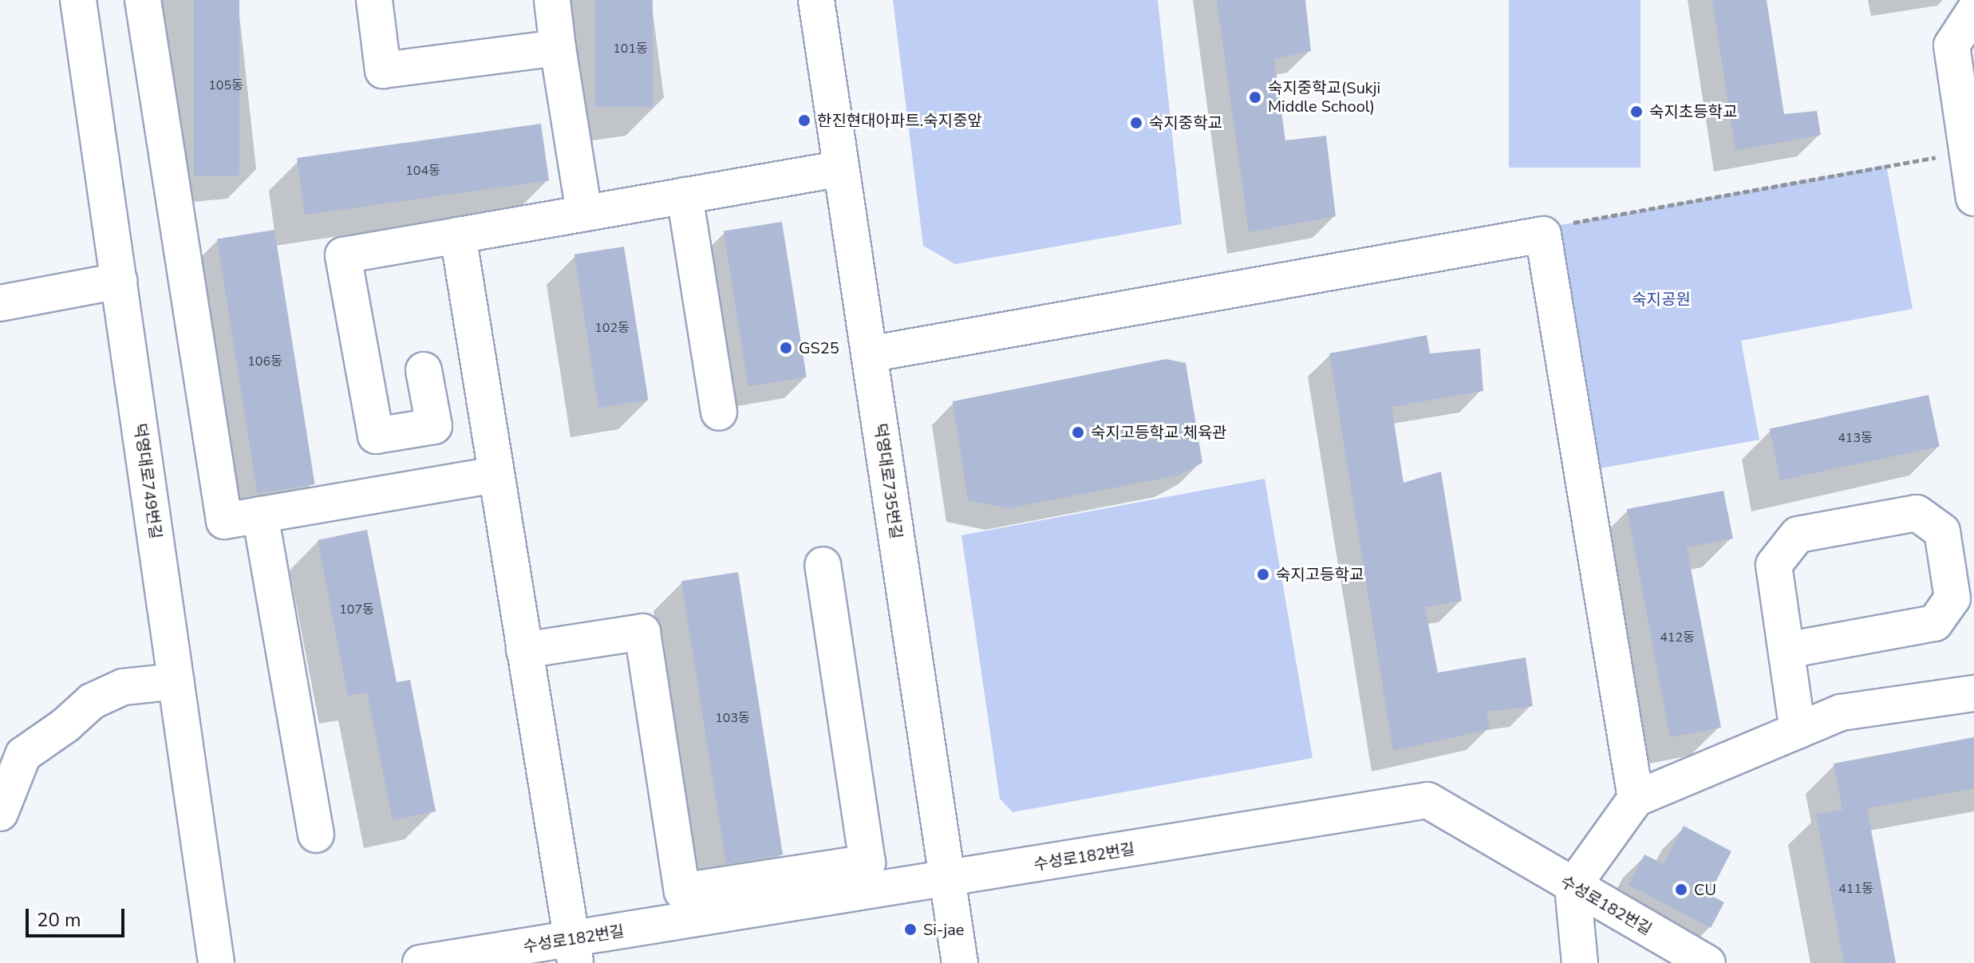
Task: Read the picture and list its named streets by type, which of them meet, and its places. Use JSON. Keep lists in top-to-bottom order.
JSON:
{
  "streets": {
    "street": ["덕영대로749번길", "덕영대로735번길", "수성로182번길"]
  },
  "crossings": [
    ["덕영대로735번길", "수성로182번길"]
  ],
  "parks": ["숙지공원"],
  "places": [
    "숙지중학교(Sukji Middle School)",
    "숙지초등학교",
    "한진현대아파트.숙지중앞",
    "숙지중학교",
    "GS25",
    "숙지고등학교 체육관",
    "숙지고등학교",
    "CU",
    "Si-jae"
  ],
  "house_numbers": [
    "101동",
    "105동",
    "104동",
    "102동",
    "106동",
    "413동",
    "107동",
    "412동",
    "103동",
    "411동"
  ],
  "scale_bar": "20 m"
}
